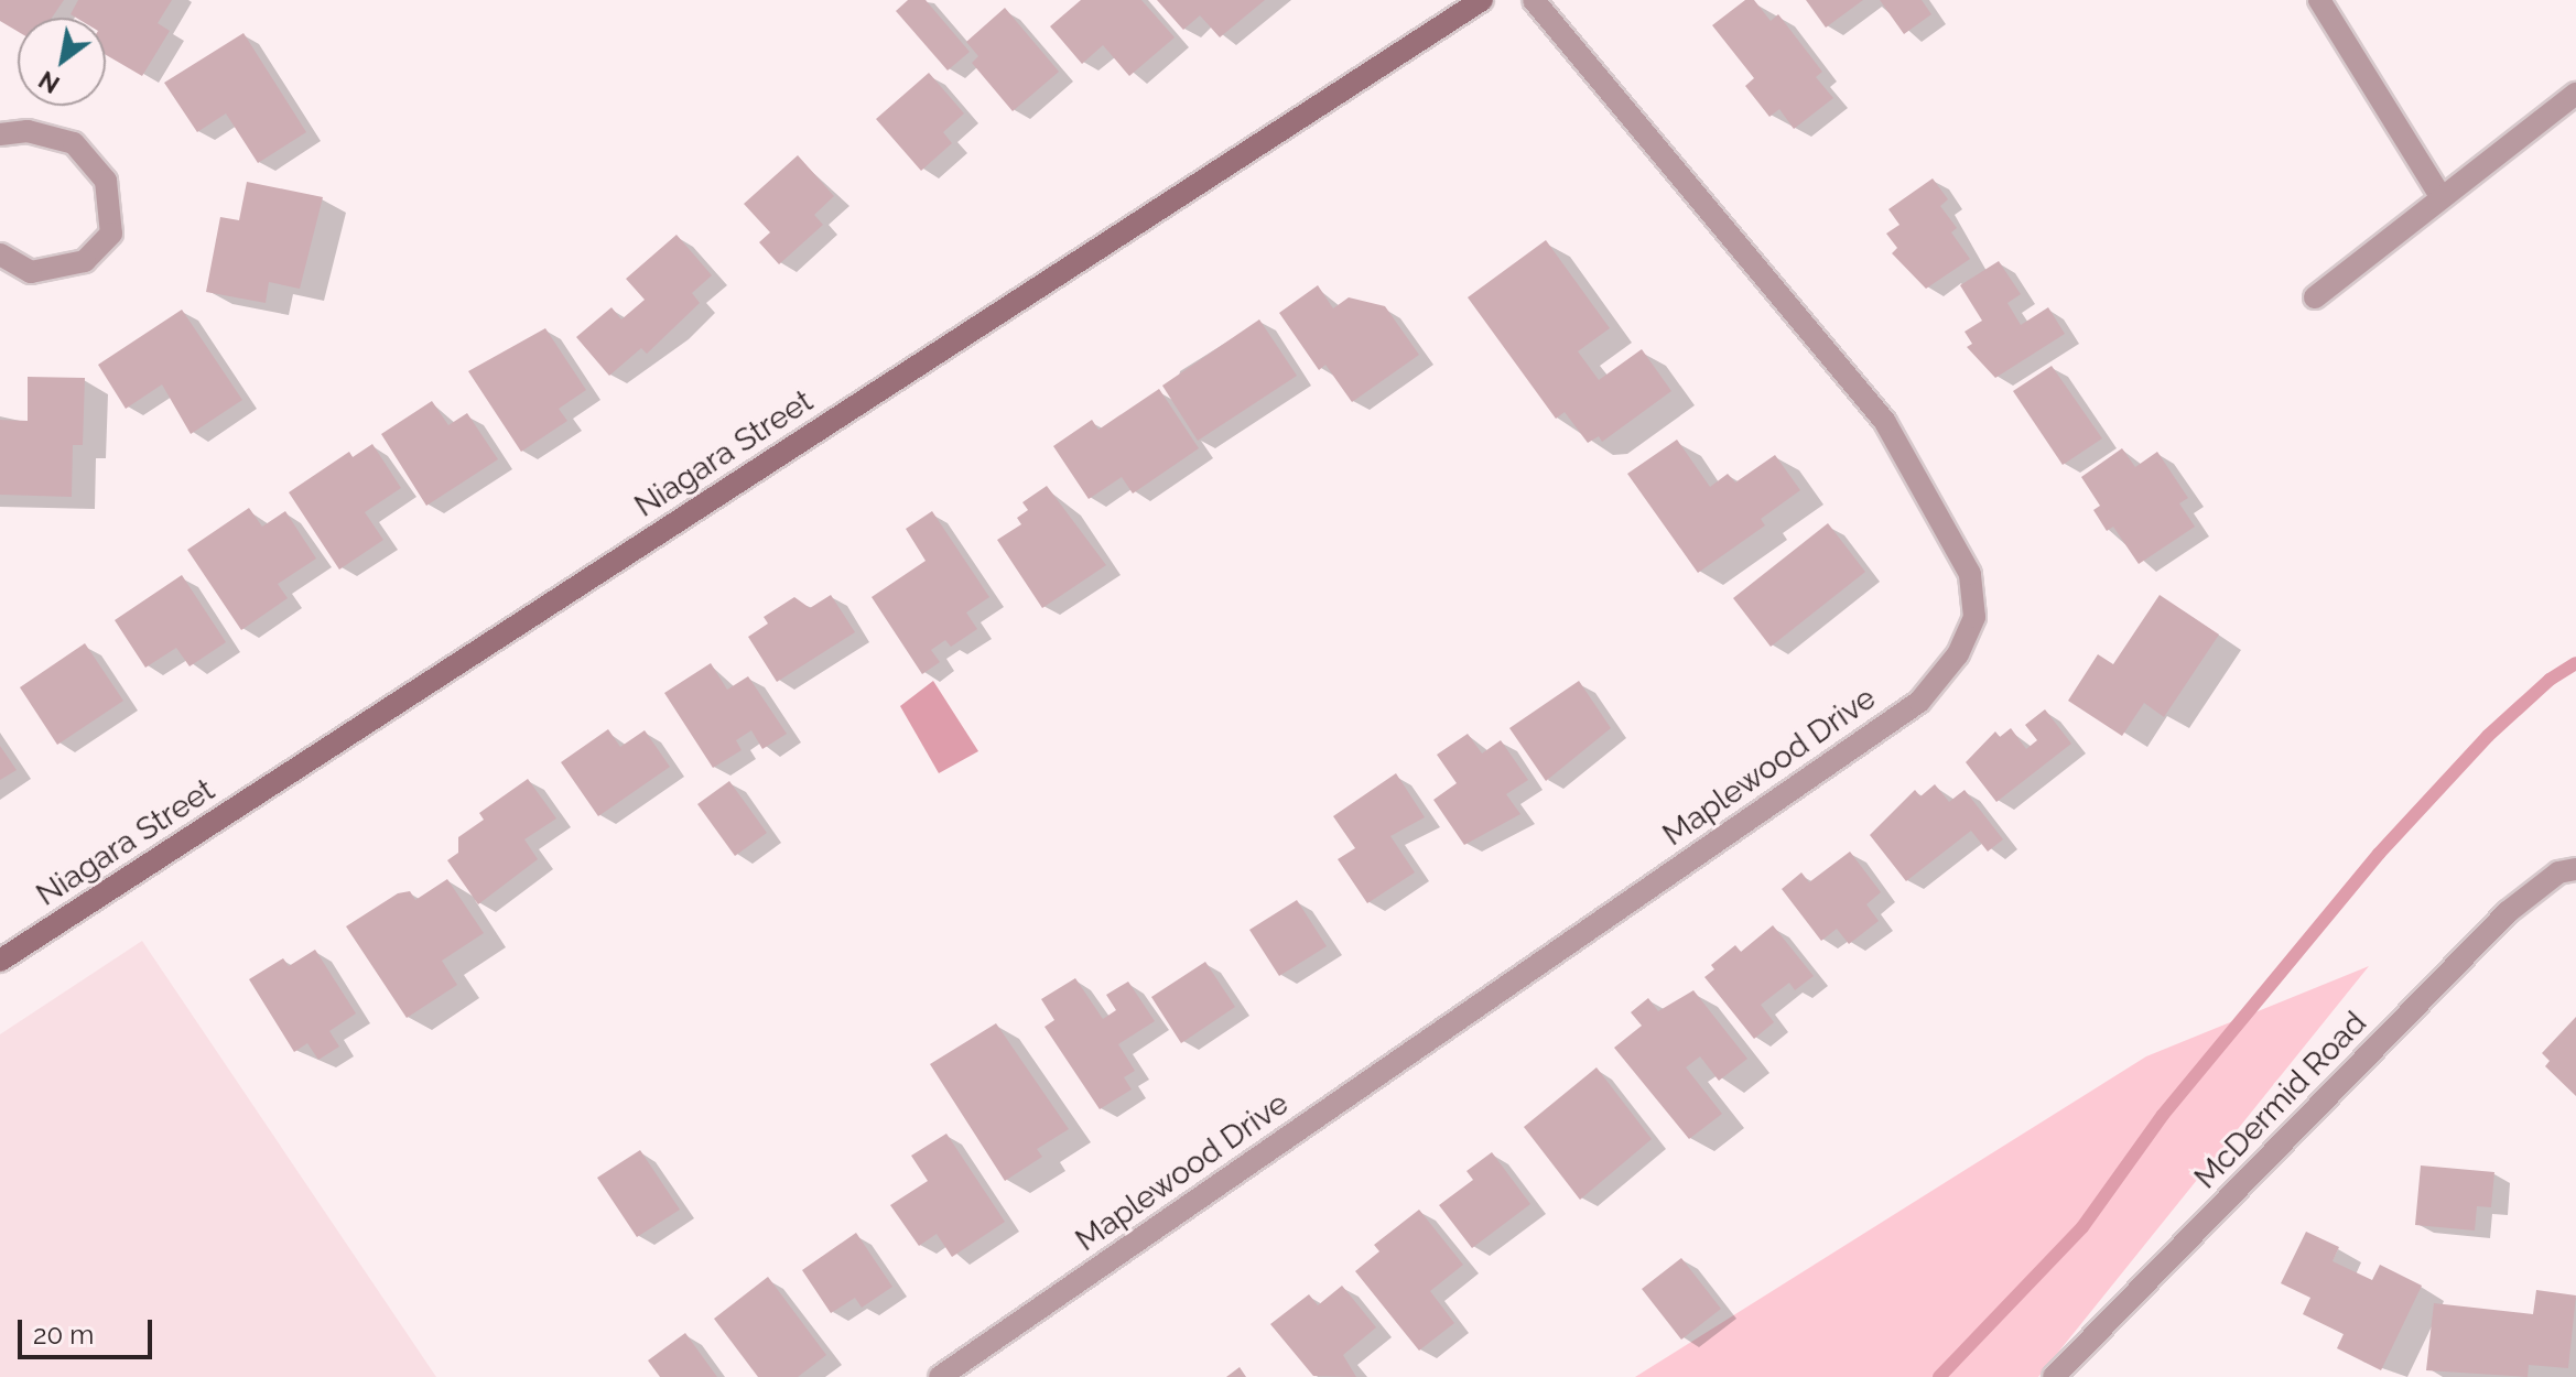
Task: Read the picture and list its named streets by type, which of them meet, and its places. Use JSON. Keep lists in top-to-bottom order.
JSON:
{
  "streets": {
    "main road": ["Niagara Street"],
    "street": ["Maplewood Drive", "McDermid Road"]
  },
  "scale_bar": "20 m",
  "north": "bottom left"
}
